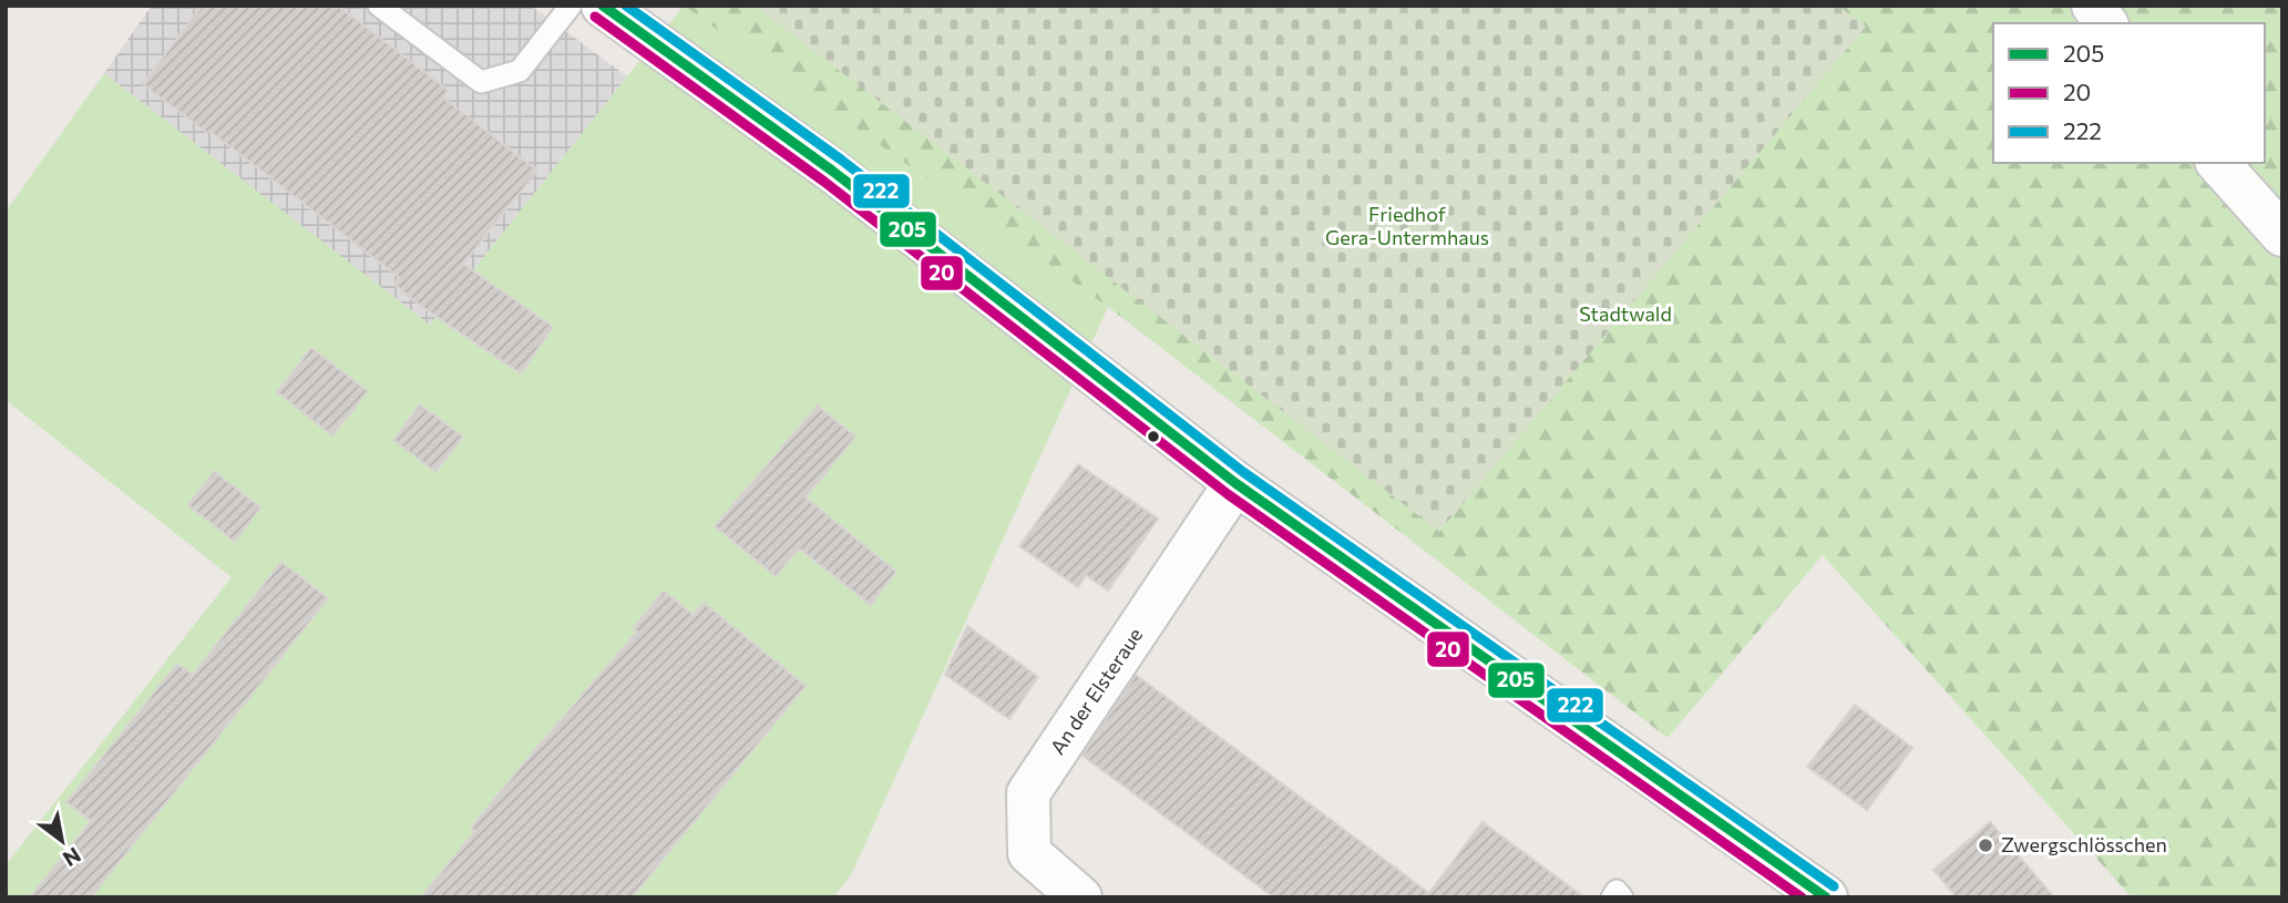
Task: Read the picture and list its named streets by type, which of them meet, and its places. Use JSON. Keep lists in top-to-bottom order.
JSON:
{
  "streets": {
    "main road": ["An der Elsteraue"]
  },
  "parks": ["Friedhof Gera-Untermhaus", "Stadtwald"],
  "places": ["Zwergschlösschen"],
  "lines": ["transit line 205", "transit line 222", "transit line 20"],
  "legend": ["205", "20", "222"],
  "north": "bottom right"
}
